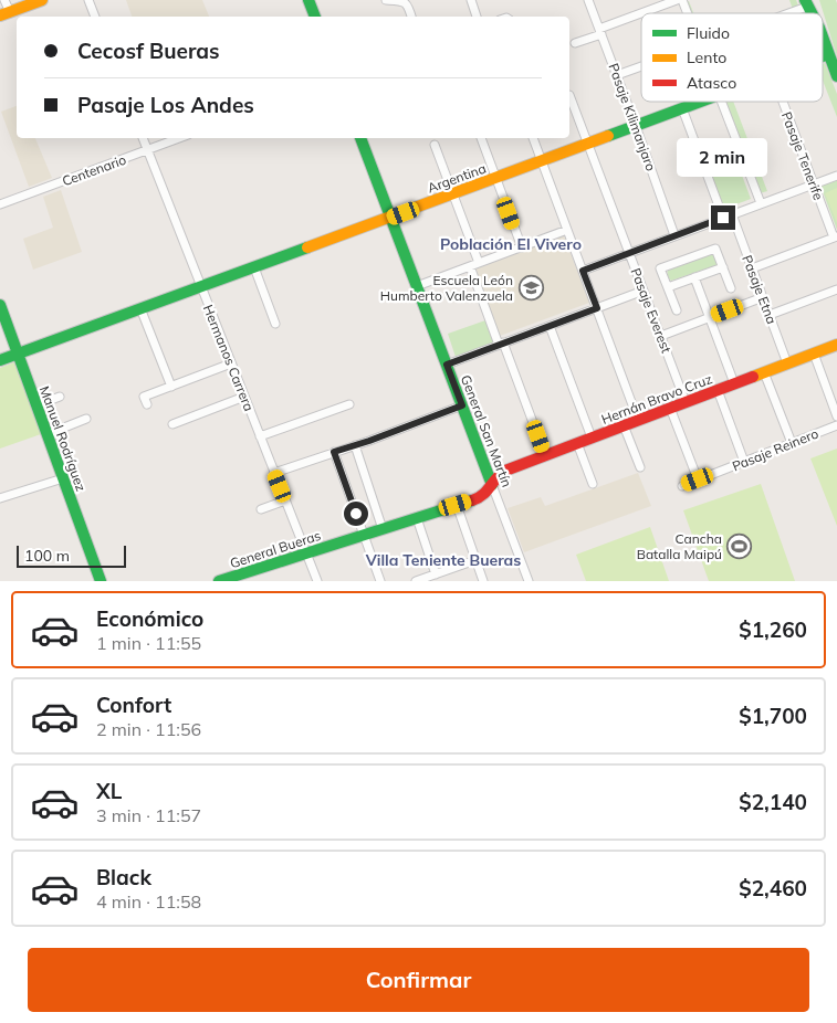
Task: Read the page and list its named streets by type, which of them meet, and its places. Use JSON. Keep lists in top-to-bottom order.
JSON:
{
  "streets": {
    "main road": [
      "Argentina",
      "Hernán Bravo Cruz",
      "General San Martín",
      "Manuel Rodríguez",
      "General Bueras"
    ],
    "street": [
      "Pasaje Kilimanjaro",
      "Pasaje Tenerife",
      "Centenario",
      "Pasaje Etna",
      "Pasaje Everest",
      "Hermanos Carrera",
      "Pasaje Reinero"
    ]
  },
  "crossings": [
    ["Pasaje Kilimanjaro", "Argentina"],
    ["Centenario", "Hermanos Carrera"],
    ["Argentina", "Pasaje Etna"],
    ["Argentina", "Pasaje Everest"],
    ["Argentina", "Hermanos Carrera"],
    ["Argentina", "General San Martín"],
    ["Argentina", "Manuel Rodríguez"],
    ["Pasaje Etna", "Hernán Bravo Cruz"],
    ["Pasaje Everest", "Hernán Bravo Cruz"],
    ["Hermanos Carrera", "General Bueras"],
    ["Hernán Bravo Cruz", "General San Martín"],
    ["Hernán Bravo Cruz", "General Bueras"],
    ["General San Martín", "General Bueras"]
  ],
  "districts": ["Población El Vivero", "Villa Teniente Bueras"],
  "places": {
    "school or university": ["Escuela León Humberto Valenzuela"],
    "sports": ["Cancha Batalla Maipú"]
  },
  "legend": ["Fluido", "Lento", "Atasco"],
  "scale_bar": "100 m",
  "page": {
    "banner": ["Cecosf Bueras", "Pasaje Los Andes"],
    "bubble": "2 min",
    "scale": "100 m",
    "list": [
      {
        "name": "Económico",
        "note": "1 min · 11:55",
        "value": "$1,260"
      },
      {
        "name": "Confort",
        "note": "2 min · 11:56",
        "value": "$1,700"
      },
      {
        "name": "XL",
        "note": "3 min · 11:57",
        "value": "$2,140"
      },
      {
        "name": "Black",
        "note": "4 min · 11:58",
        "value": "$2,460"
      }
    ],
    "buttons": "Confirmar"
  }
}
